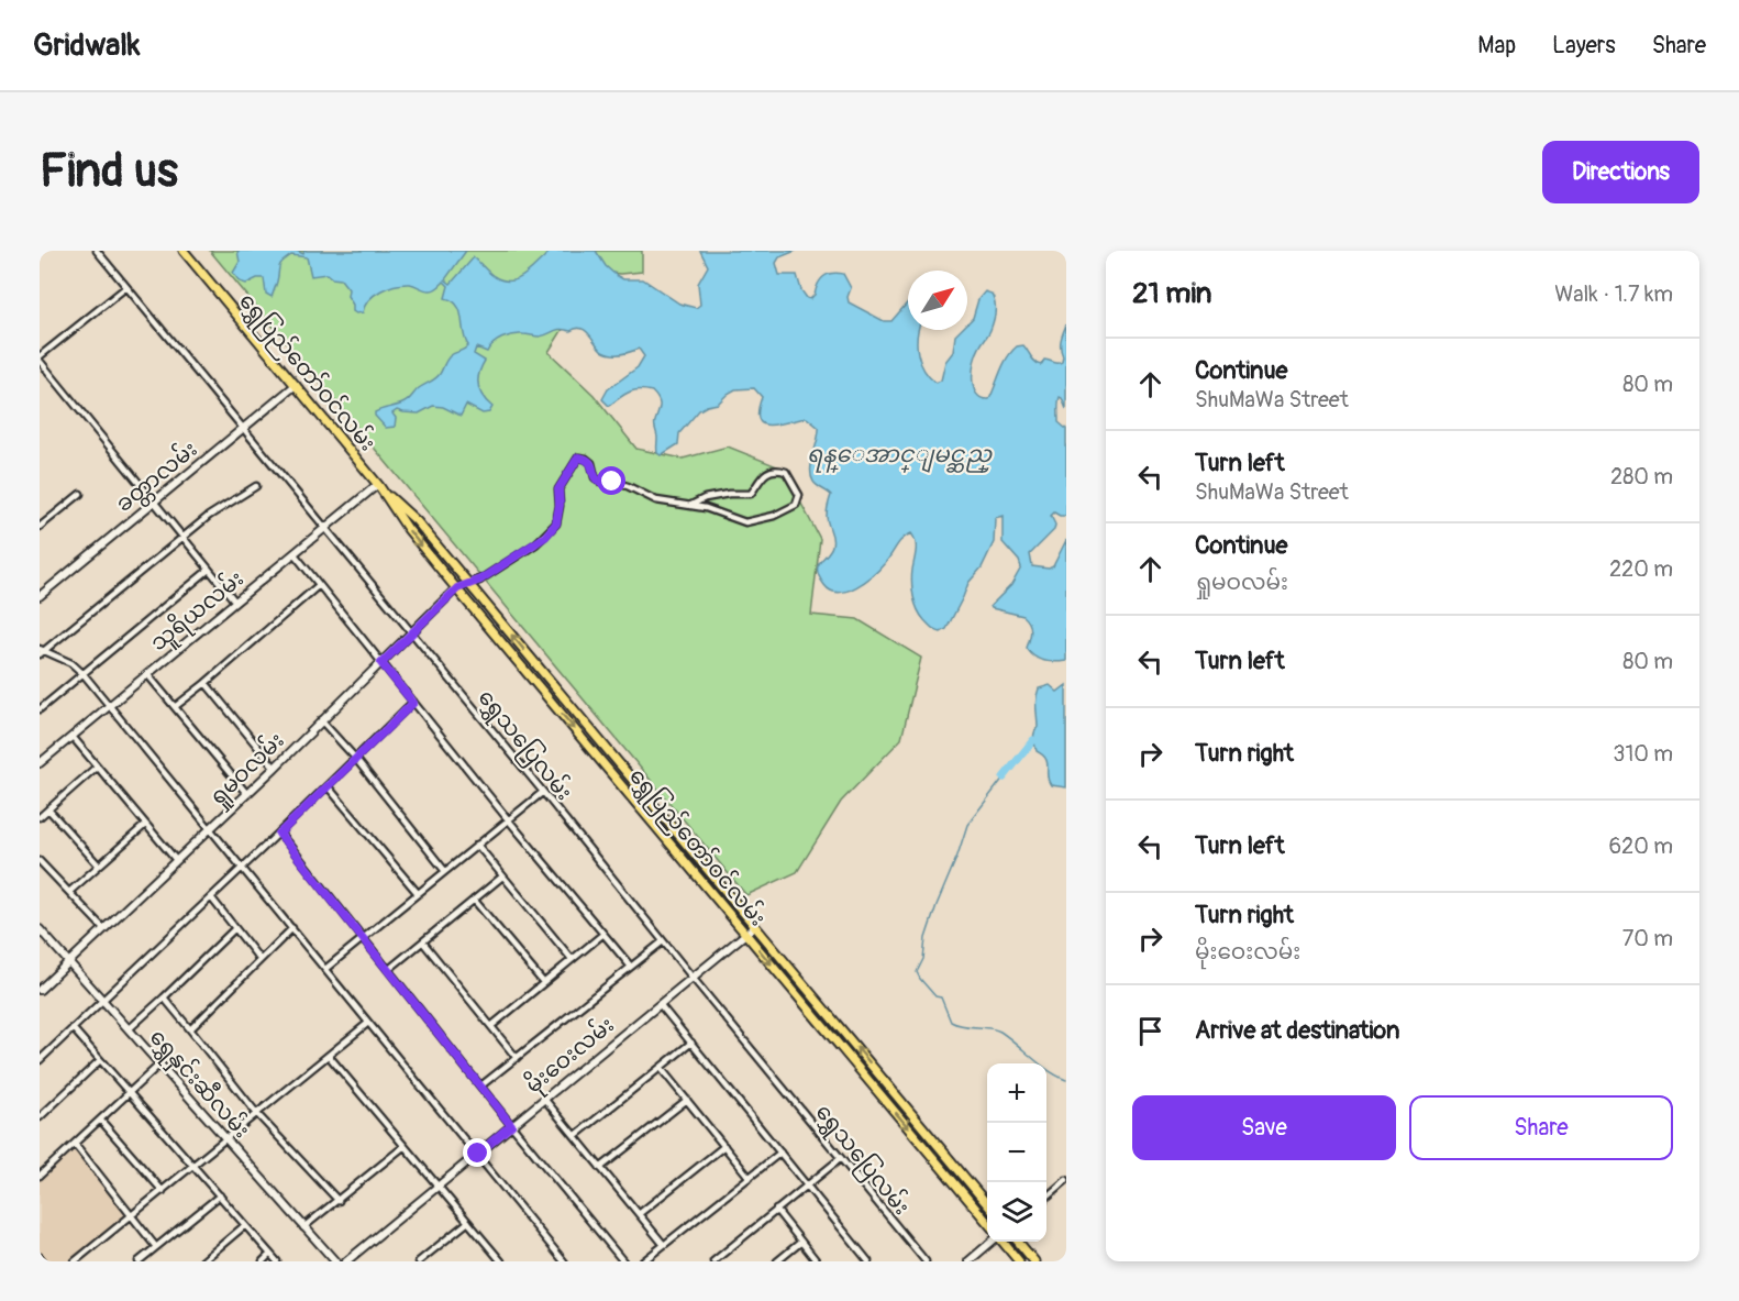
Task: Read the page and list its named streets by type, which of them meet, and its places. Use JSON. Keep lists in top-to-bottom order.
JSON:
{
  "streets": {
    "main road": ["ရွှေပြည်တော်ဝင်လမ်း"],
    "street": [
      "ခတ္တာလမ်း",
      "သူရိယလမ်း",
      "ရွှေသပြေလမ်း",
      "ရှုမဝလမ်း",
      "မိုးဝေးလမ်း",
      "ရွှေနှင်းဆီလမ်း"
    ]
  },
  "crossings": [
    ["ရွှေပြည်တော်ဝင်လမ်း", "ခတ္တာလမ်း"],
    ["ရွှေပြည်တော်ဝင်လမ်း", "သူရိယလမ်း"],
    ["ရွှေပြည်တော်ဝင်လမ်း", "ရှုမဝလမ်း"],
    ["ရွှေပြည်တော်ဝင်လမ်း", "မိုးဝေးလမ်း"],
    ["ခတ္တာလမ်း", "ရွှေသပြေလမ်း"],
    ["သူရိယလမ်း", "ရွှေသပြေလမ်း"],
    ["ရွှေသပြေလမ်း", "ရှုမဝလမ်း"],
    ["ရွှေသပြေလမ်း", "မိုးဝေးလမ်း"],
    ["ရှုမဝလမ်း", "ရွှေနှင်းဆီလမ်း"]
  ],
  "water": ["ရန္ေအာင္ျမင္ဆည္"],
  "north": "top right",
  "page": {
    "header": "Gridwalk",
    "nav": ["Map", "Layers", "Share"],
    "buttons": [
      "Directions",
      ["Save", "Share"]
    ],
    "title": "Find us",
    "heading": ["21 min", "Walk · 1.7 km"],
    "list": [
      ["Continue", "ShuMaWa Street", "80 m"],
      ["Turn left", "ShuMaWa Street", "280 m"],
      ["Continue", "ရှုမဝလမ်း", "220 m"],
      ["Turn left", "80 m"],
      ["Turn right", "310 m"],
      ["Turn left", "620 m"],
      ["Turn right", "မိုးဝေးလမ်း", "70 m"],
      "Arrive at destination"
    ],
    "map_buttons": ["+", "−"]
  }
}
